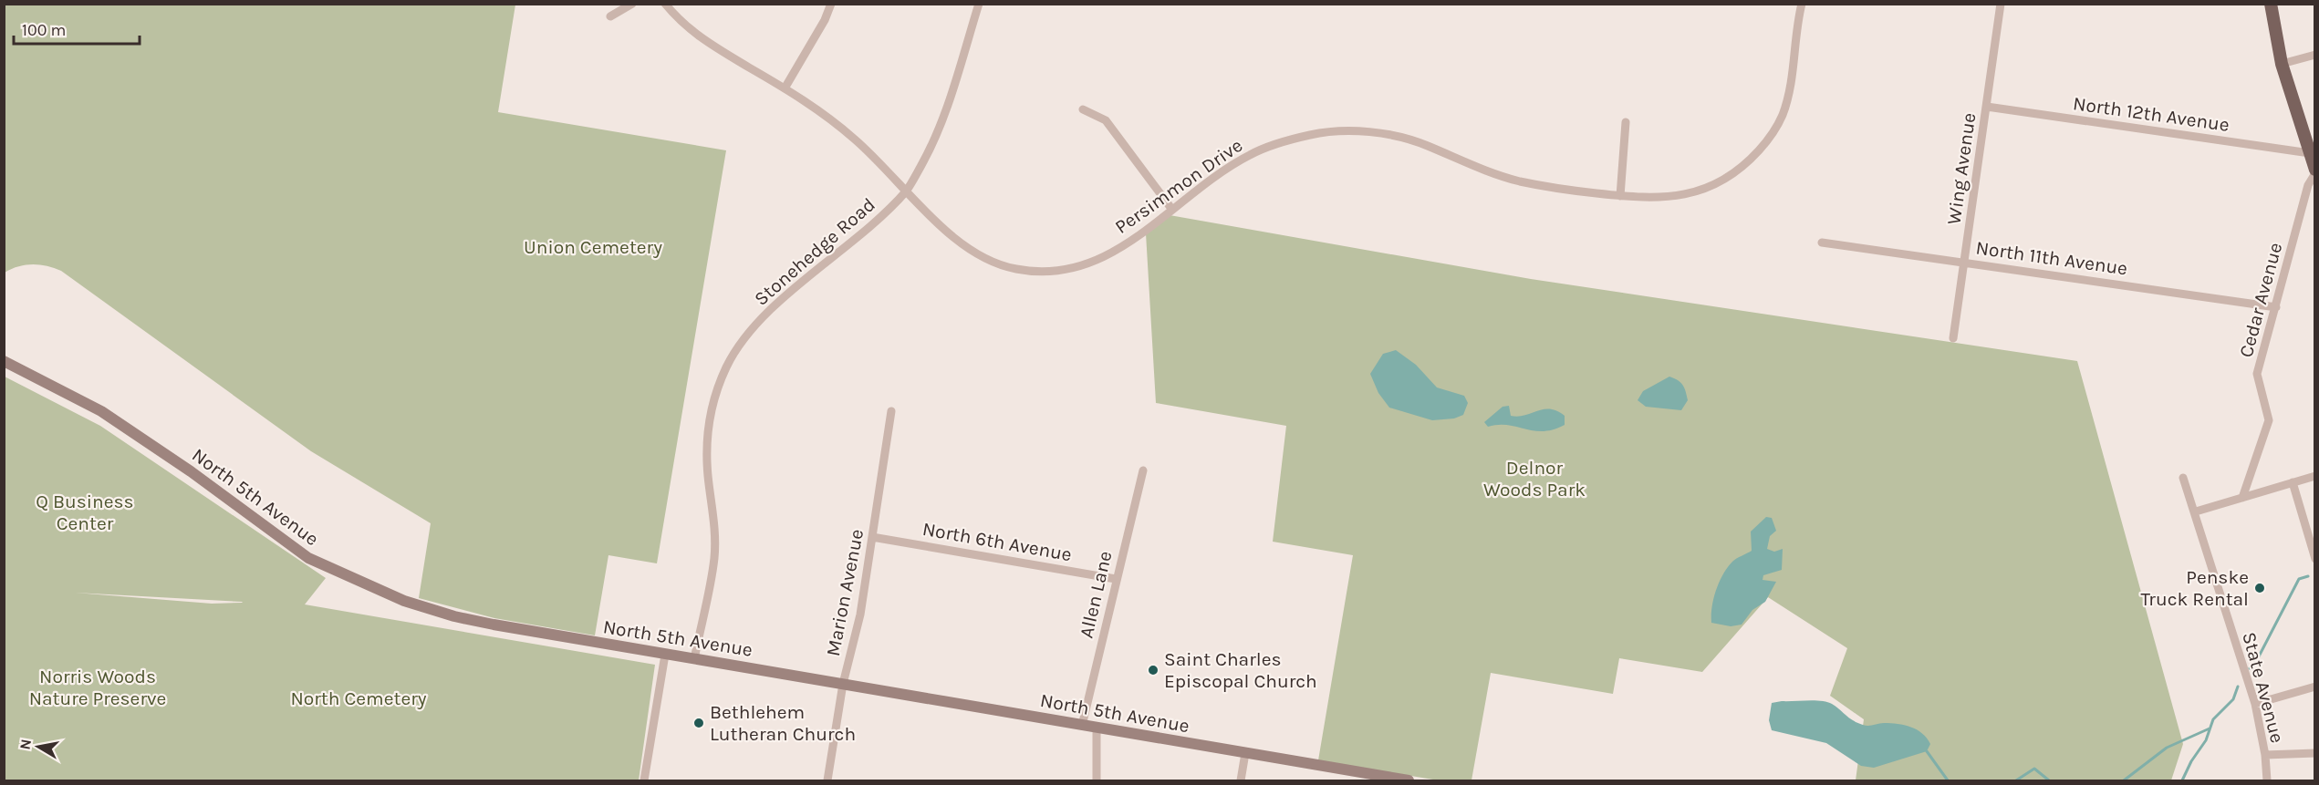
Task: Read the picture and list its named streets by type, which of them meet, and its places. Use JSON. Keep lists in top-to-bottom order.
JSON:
{
  "streets": {
    "main road": ["North 5th Avenue"],
    "street": [
      "North 12th Avenue",
      "Wing Avenue",
      "Persimmon Drive",
      "Stonehedge Road",
      "North 11th Avenue",
      "Cedar Avenue",
      "North 6th Avenue",
      "Marion Avenue",
      "Allen Lane",
      "State Avenue"
    ]
  },
  "crossings": [
    ["North 12th Avenue", "Wing Avenue"],
    ["Wing Avenue", "North 11th Avenue"],
    ["Persimmon Drive", "Stonehedge Road"],
    ["Stonehedge Road", "North 5th Avenue"],
    ["North 11th Avenue", "Cedar Avenue"],
    ["North 5th Avenue", "Marion Avenue"],
    ["North 5th Avenue", "Allen Lane"],
    ["North 6th Avenue", "Marion Avenue"],
    ["North 6th Avenue", "Allen Lane"]
  ],
  "parks": [
    "Union Cemetery",
    "Delnor Woods Park",
    "Q Business Center",
    "Norris Woods Nature Preserve",
    "North Cemetery"
  ],
  "places": ["Penske Truck Rental", "Saint Charles Episcopal Church", "Bethlehem Lutheran Church"],
  "scale_bar": "100 m",
  "north": "left"
}
